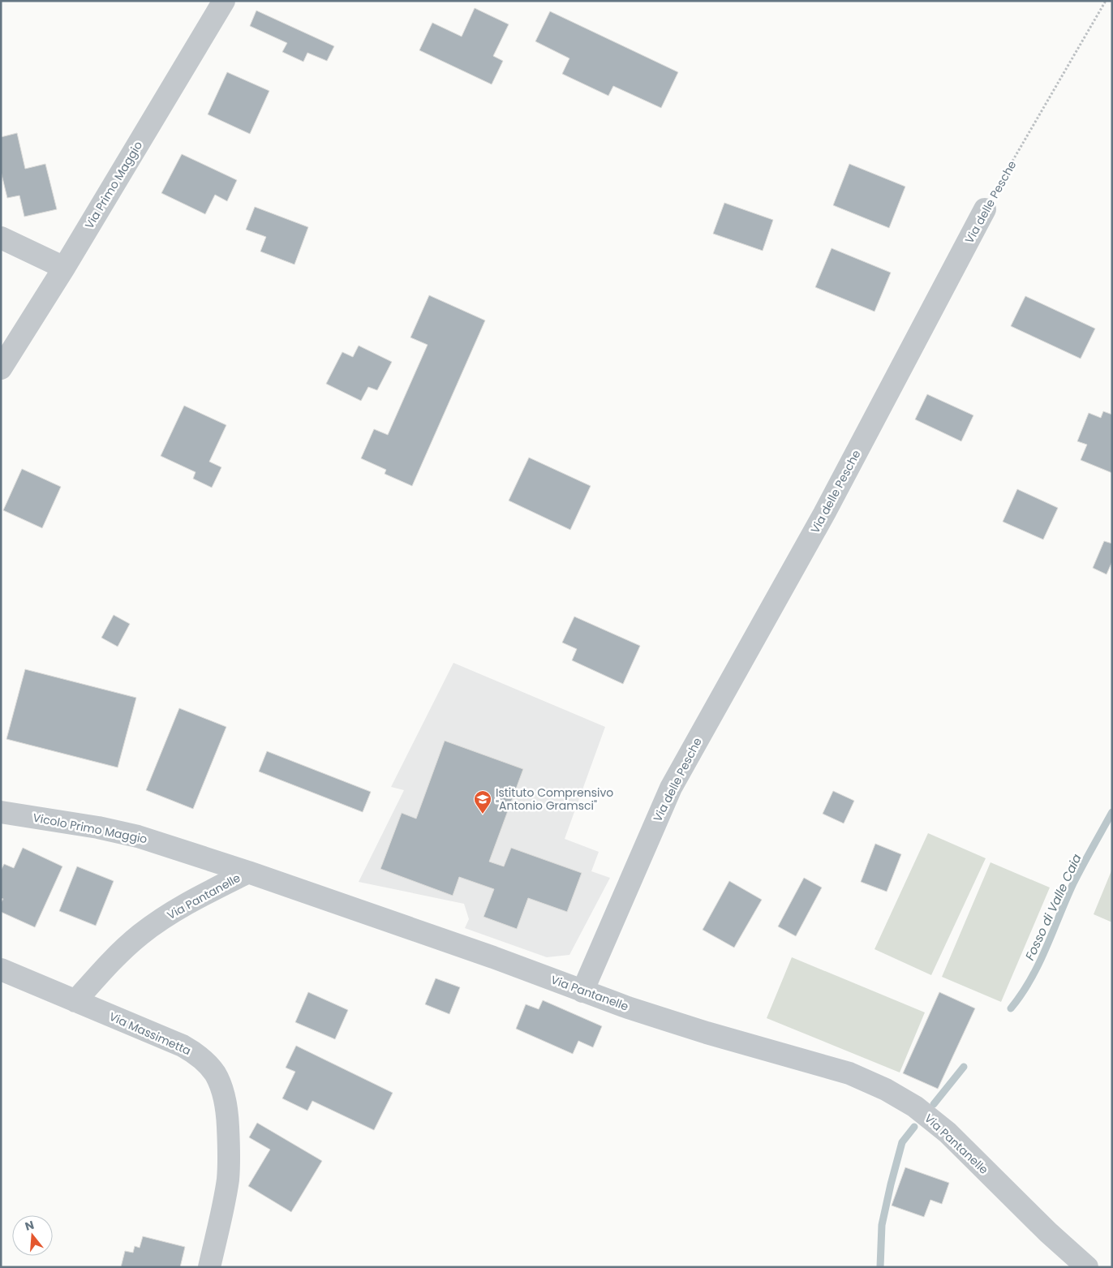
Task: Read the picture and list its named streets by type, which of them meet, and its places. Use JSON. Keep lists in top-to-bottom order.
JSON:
{
  "streets": {
    "street": [
      "Via Primo Maggio",
      "Via delle Pesche",
      "Vicolo Primo Maggio",
      "Via Pantanelle",
      "Via Massimetta"
    ]
  },
  "crossings": [
    ["Via delle Pesche", "Via Pantanelle"],
    ["Vicolo Primo Maggio", "Via Pantanelle"],
    ["Via Pantanelle", "Via Massimetta"]
  ],
  "water": ["Fosso di Valle Caia"],
  "places": {
    "school or university": ["Istituto Comprensivo \"Antonio Gramsci\""]
  },
  "north": "top"
}
